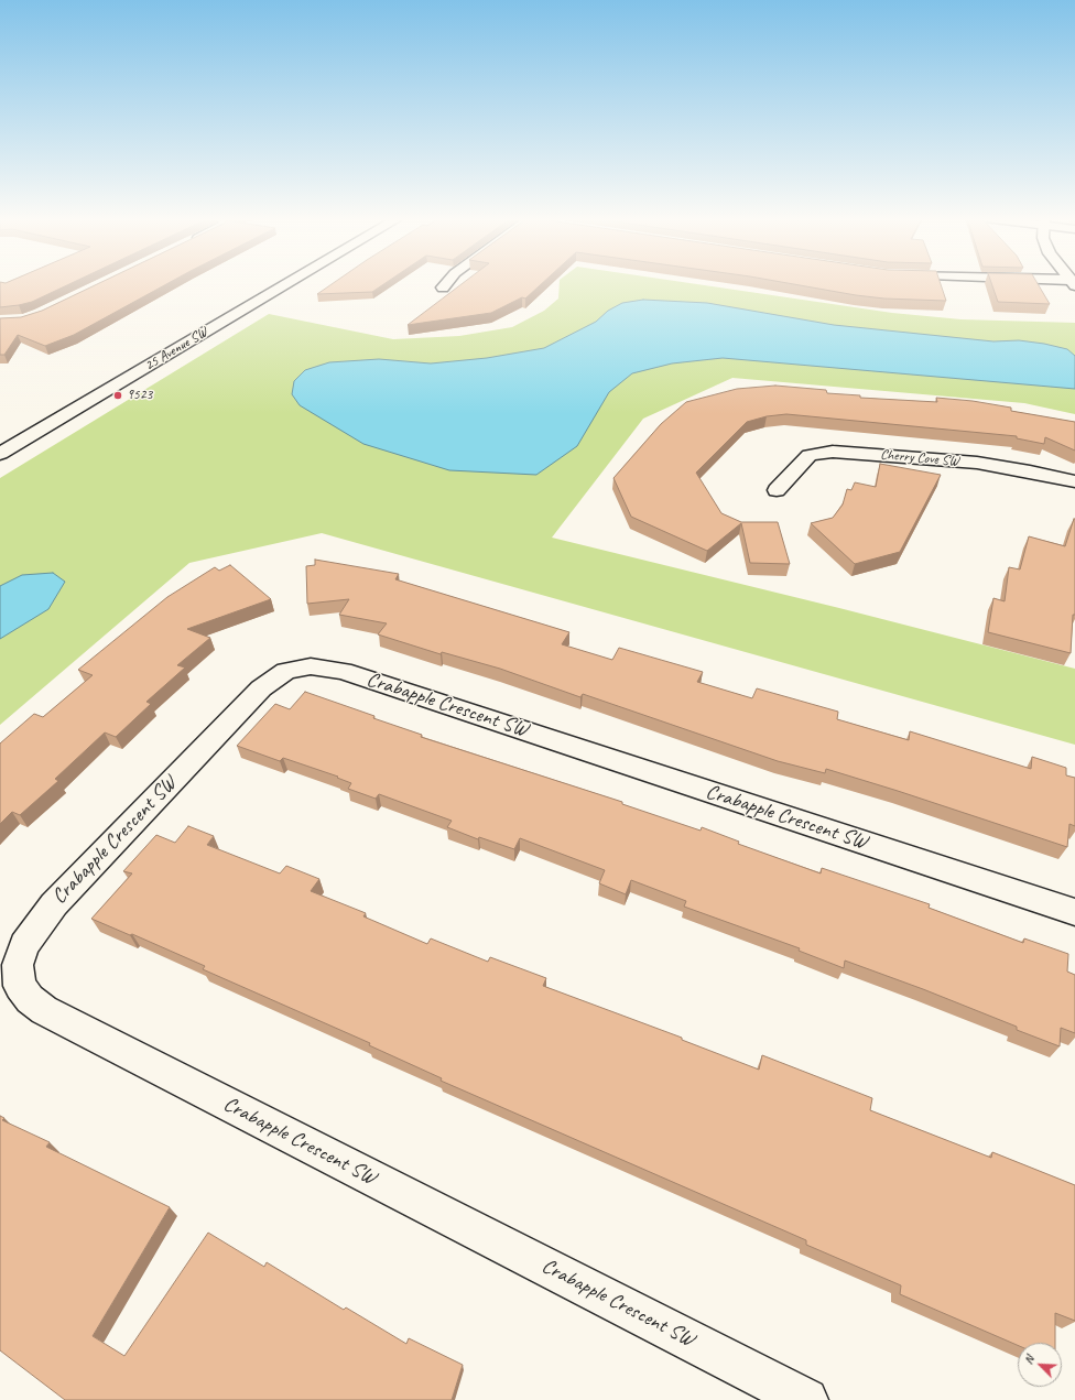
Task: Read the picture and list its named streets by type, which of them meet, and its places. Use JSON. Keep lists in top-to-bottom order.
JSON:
{
  "streets": {
    "street": ["25 Avenue SW", "Cherry Cove SW", "Crabapple Crescent SW"]
  },
  "places": ["9523"],
  "north": "top left"
}
